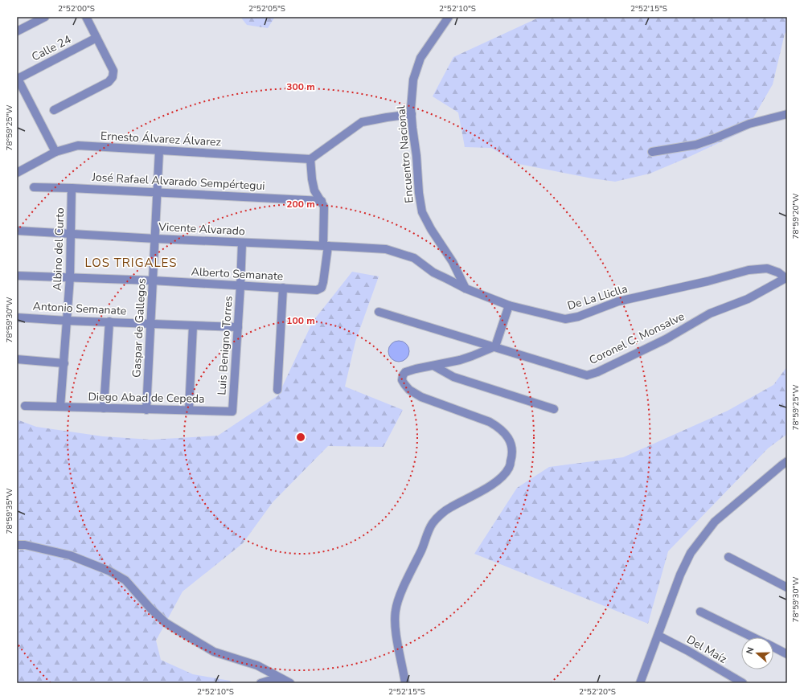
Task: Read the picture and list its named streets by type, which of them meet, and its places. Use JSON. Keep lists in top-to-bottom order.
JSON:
{
  "streets": {
    "street": [
      "Calle 24",
      "Ernesto Álvarez Álvarez",
      "Encuentro Nacional",
      "José Rafael Alvarado Sempértegui",
      "Vicente Alvarado",
      "Albino del Curto",
      "Alberto Semanate",
      "De La Lliclla",
      "Antonio Semanate",
      "Gaspar de Gallegos",
      "Coronel C. Monsalve",
      "Luis Benigno Torres",
      "Diego Abad de Cepeda",
      "Del Maíz"
    ]
  },
  "crossings": [
    ["Ernesto Álvarez Álvarez", "Gaspar de Gallegos"],
    ["Encuentro Nacional", "De La Lliclla"],
    ["José Rafael Alvarado Sempértegui", "Albino del Curto"],
    ["José Rafael Alvarado Sempértegui", "Gaspar de Gallegos"],
    ["Vicente Alvarado", "Albino del Curto"],
    ["Vicente Alvarado", "Alberto Semanate"],
    ["Vicente Alvarado", "De La Lliclla"],
    ["Vicente Alvarado", "Gaspar de Gallegos"],
    ["Vicente Alvarado", "Luis Benigno Torres"],
    ["Albino del Curto", "Alberto Semanate"],
    ["Albino del Curto", "Antonio Semanate"],
    ["Albino del Curto", "Diego Abad de Cepeda"],
    ["Alberto Semanate", "Gaspar de Gallegos"],
    ["Alberto Semanate", "Luis Benigno Torres"],
    ["De La Lliclla", "Coronel C. Monsalve"],
    ["Antonio Semanate", "Gaspar de Gallegos"],
    ["Antonio Semanate", "Luis Benigno Torres"],
    ["Gaspar de Gallegos", "Diego Abad de Cepeda"],
    ["Luis Benigno Torres", "Diego Abad de Cepeda"]
  ],
  "districts": ["LOS TRIGALES"],
  "north": "left",
  "coordinates": [
    "2°52'00\"S",
    "2°52'05\"S",
    "2°52'10\"S",
    "2°52'15\"S",
    "78°59'25\"W",
    "78°59'20\"W",
    "78°59'30\"W",
    "78°59'35\"W",
    "2°52'20\"S"
  ],
  "rings": ["300 m", "200 m", "100 m"]
}
